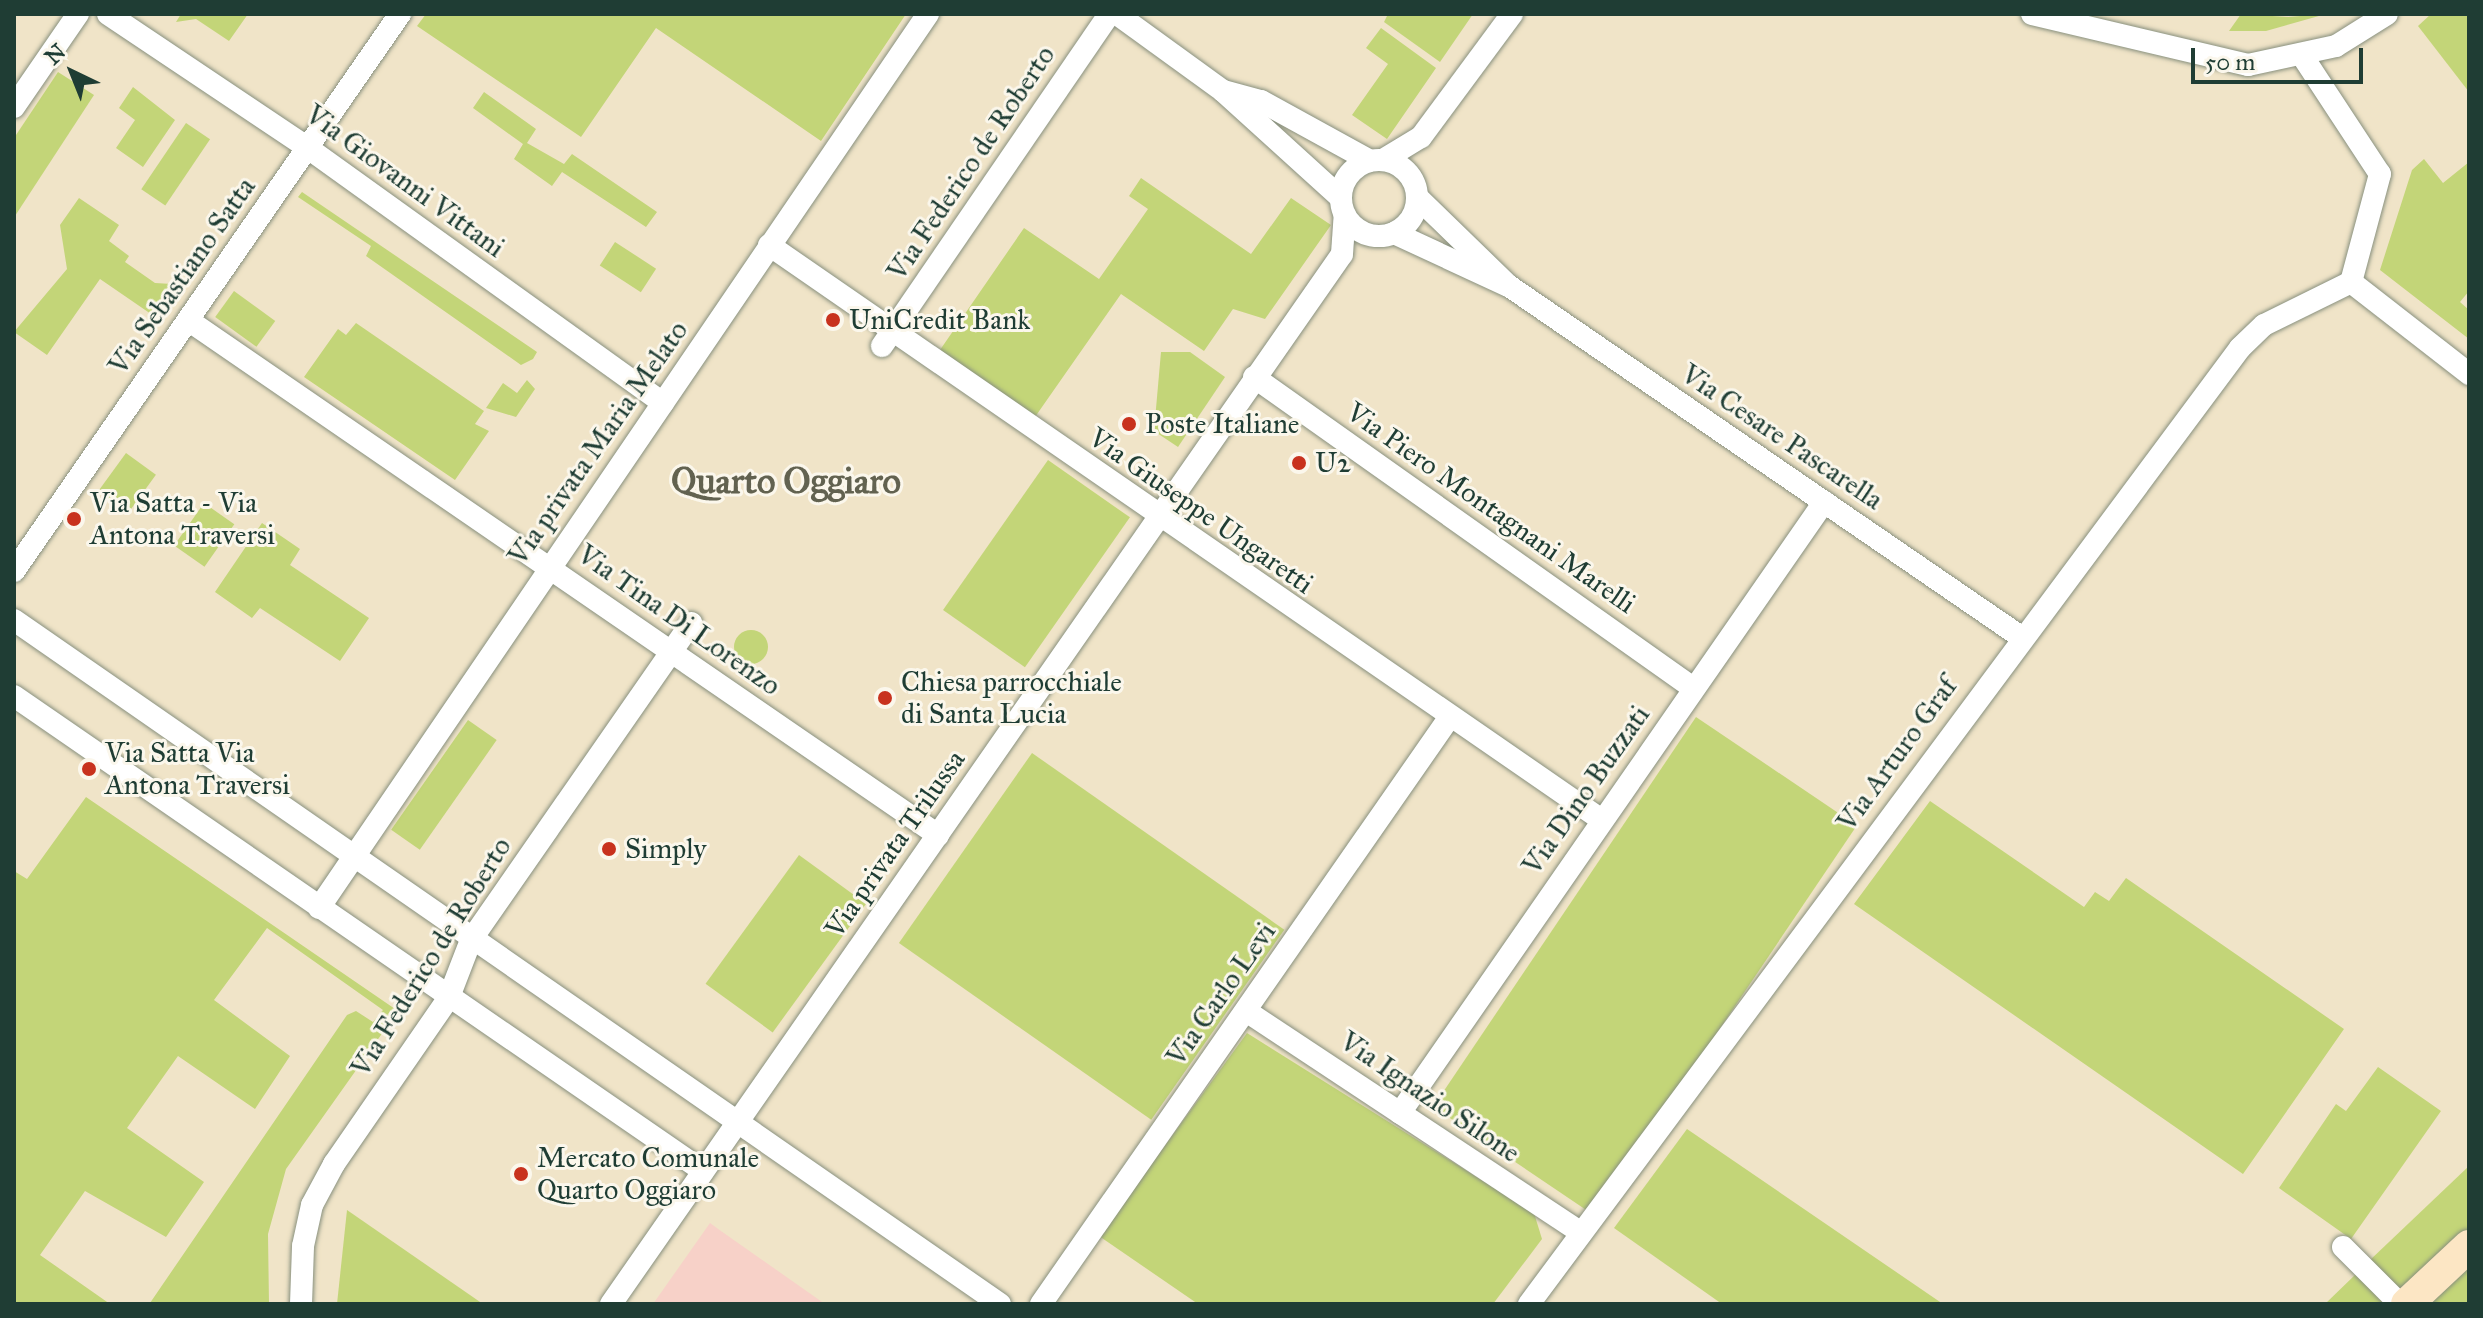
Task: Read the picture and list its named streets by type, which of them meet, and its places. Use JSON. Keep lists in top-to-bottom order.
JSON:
{
  "streets": {
    "street": [
      "Via Federico de Roberto",
      "Via Giovanni Vittani",
      "Via Sebastiano Satta",
      "Via Cesare Pascarella",
      "Via privata Maria Melato",
      "Via Piero Montagnani Marelli",
      "Via Giuseppe Ungaretti",
      "Via Tina Di Lorenzo",
      "Via Arturo Graf",
      "Via Dino Buzzati",
      "Via privata Trilussa",
      "Via Carlo Levi",
      "Via Ignazio Silone"
    ]
  },
  "crossings": [
    ["Via Federico de Roberto", "Via Giuseppe Ungaretti"],
    ["Via Federico de Roberto", "Via Tina Di Lorenzo"],
    ["Via Giovanni Vittani", "Via Sebastiano Satta"],
    ["Via Giovanni Vittani", "Via privata Maria Melato"],
    ["Via Sebastiano Satta", "Via Tina Di Lorenzo"],
    ["Via Cesare Pascarella", "Via Arturo Graf"],
    ["Via Cesare Pascarella", "Via Dino Buzzati"],
    ["Via privata Maria Melato", "Via Giuseppe Ungaretti"],
    ["Via privata Maria Melato", "Via Tina Di Lorenzo"],
    ["Via Piero Montagnani Marelli", "Via Dino Buzzati"],
    ["Via Piero Montagnani Marelli", "Via privata Trilussa"],
    ["Via Giuseppe Ungaretti", "Via Dino Buzzati"],
    ["Via Giuseppe Ungaretti", "Via privata Trilussa"],
    ["Via Giuseppe Ungaretti", "Via Carlo Levi"],
    ["Via Tina Di Lorenzo", "Via privata Trilussa"],
    ["Via Arturo Graf", "Via Ignazio Silone"],
    ["Via Dino Buzzati", "Via Ignazio Silone"],
    ["Via Carlo Levi", "Via Ignazio Silone"]
  ],
  "districts": ["Quarto Oggiaro"],
  "places": [
    "UniCredit Bank",
    "Poste Italiane",
    "U2",
    "Via Satta - Via Antona Traversi",
    "Chiesa parrocchiale di Santa Lucia",
    "Via Satta Via Antona Traversi",
    "Simply",
    "Mercato Comunale Quarto Oggiaro"
  ],
  "scale_bar": "50 m",
  "north": "top left"
}
